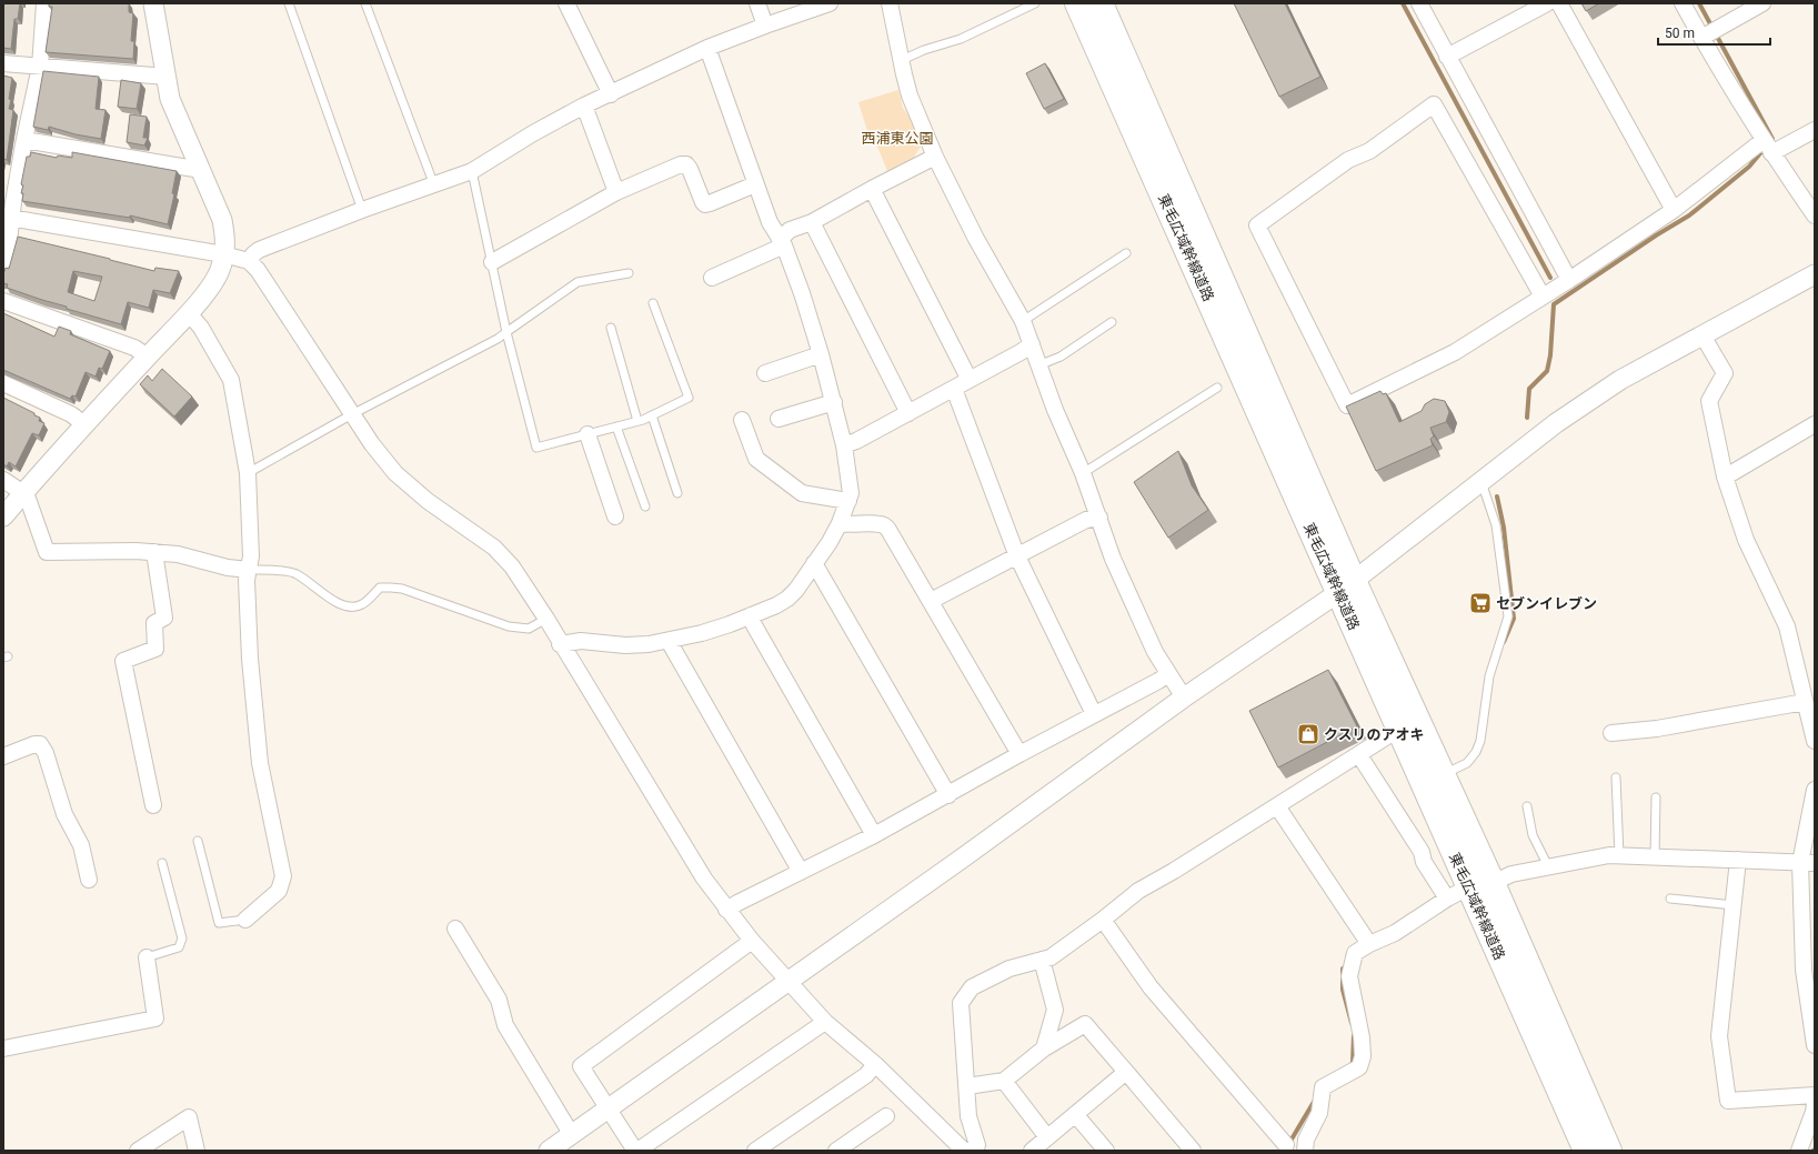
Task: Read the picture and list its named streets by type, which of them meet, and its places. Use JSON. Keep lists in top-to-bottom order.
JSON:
{
  "streets": {
    "highway": ["東毛広域幹線道路"]
  },
  "parks": ["西浦東公園"],
  "places": {
    "supermarket": ["セブンイレブン"],
    "shop": ["クスリのアオキ"]
  },
  "scale_bar": "50 m"
}
